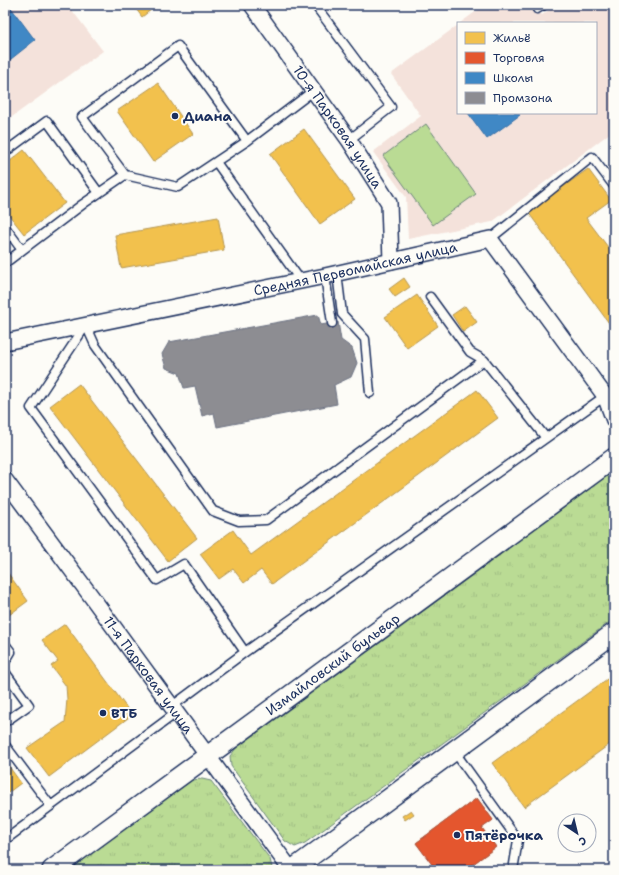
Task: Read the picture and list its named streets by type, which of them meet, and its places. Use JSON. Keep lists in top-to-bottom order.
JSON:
{
  "streets": {
    "street": [
      "10-я Парковая улица",
      "Средняя Первомайская улица",
      "Измайловский бульвар",
      "11-я Парковая улица"
    ]
  },
  "crossings": [
    ["10-я Парковая улица", "Средняя Первомайская улица"],
    ["Измайловский бульвар", "11-я Парковая улица"]
  ],
  "places": ["Диана", "ВТБ", "Пятёрочка"],
  "legend": [
    "Жильё",
    "Торговля",
    "Школы",
    "Промзона"
  ],
  "north": "bottom right"
}
